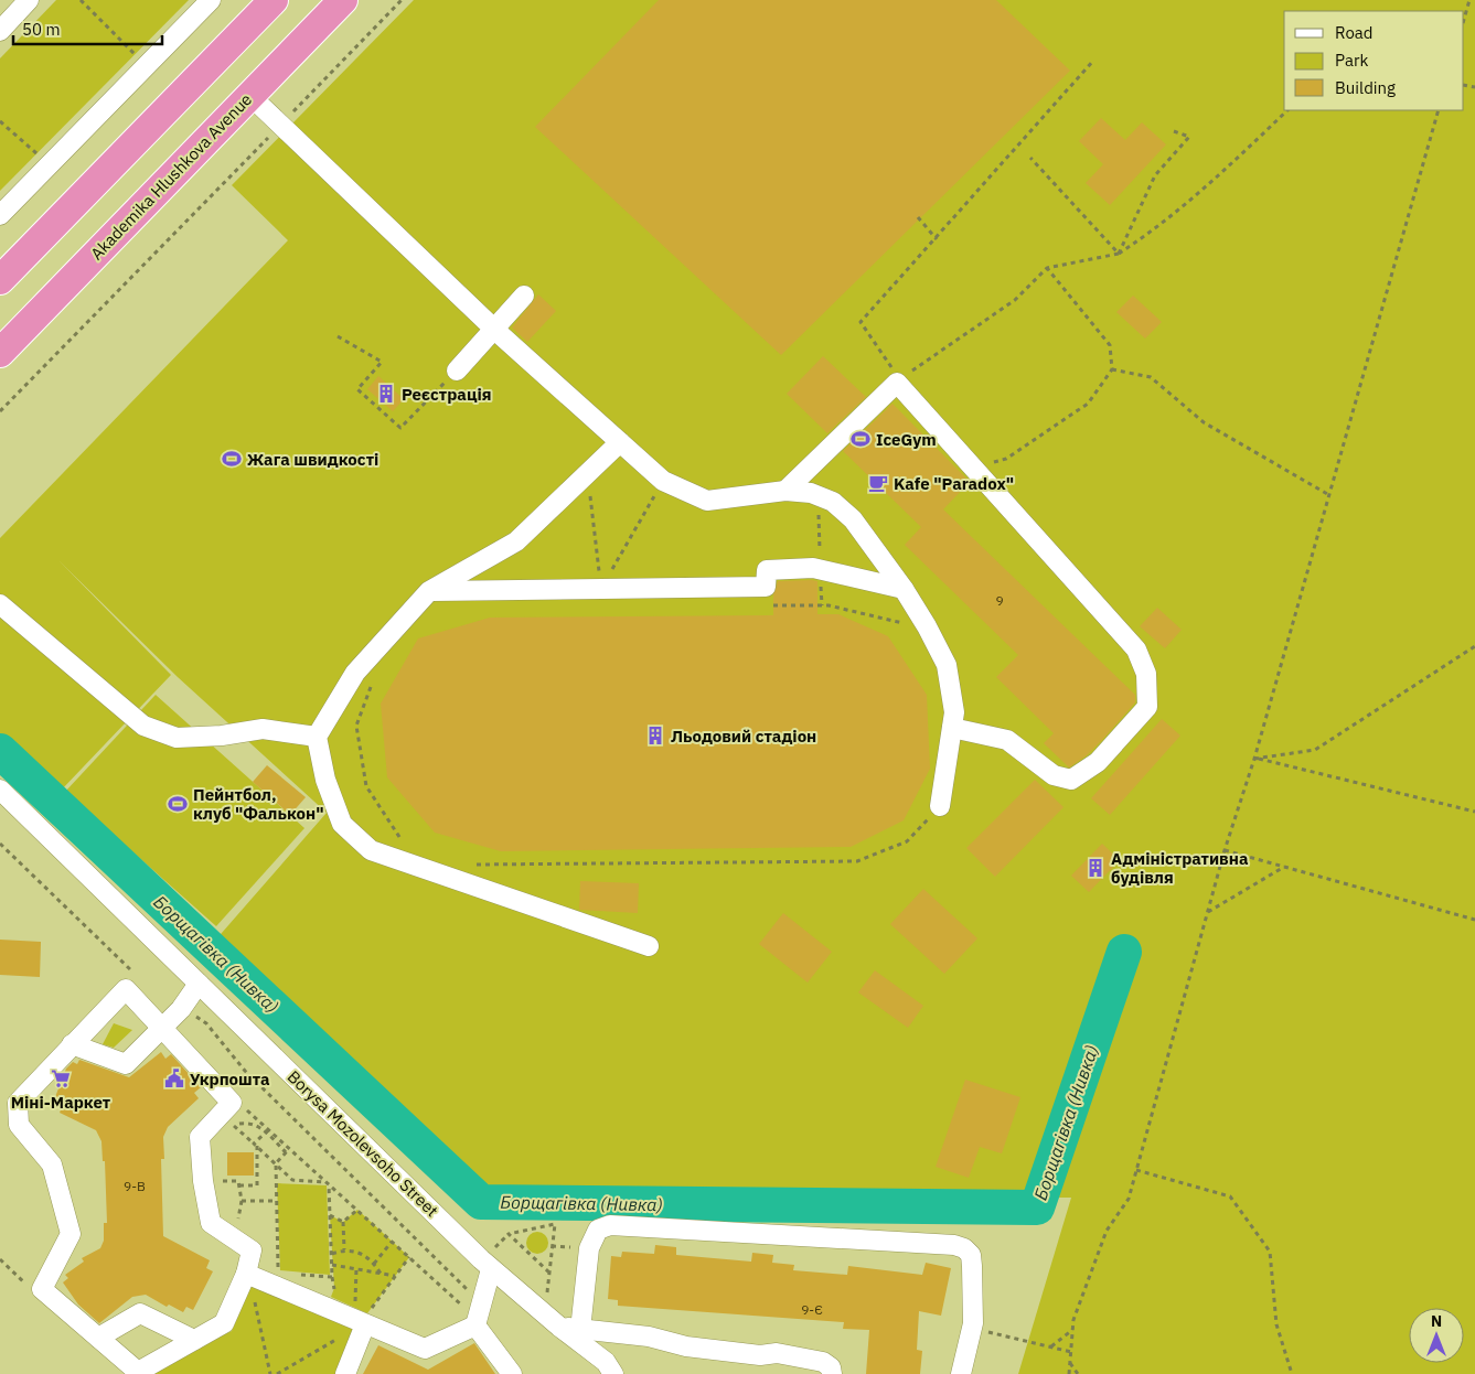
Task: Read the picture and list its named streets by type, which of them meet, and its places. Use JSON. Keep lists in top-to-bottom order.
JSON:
{
  "streets": {
    "highway": ["Akademika Hlushkova Avenue"],
    "street": ["Borysa Mozolevsoho Street"]
  },
  "water": ["Борщагівка (Нивка)"],
  "places": {
    "building": ["Реєстрація", "Льодовий стадіон", "Адміністративна будівля"],
    "sports": ["IceGym", "Жага швидкості", "Пейнтбол, клуб \"Фалькон\""],
    "cafe": ["Kafe \"Paradox\""],
    "supermarket": ["Міні-Маркет"],
    "public building": ["Укрпошта"]
  },
  "house_numbers": ["9", "9-В", "9-Є"],
  "legend": ["Road", "Park", "Building"],
  "scale_bar": "50 m",
  "north": "top"
}
